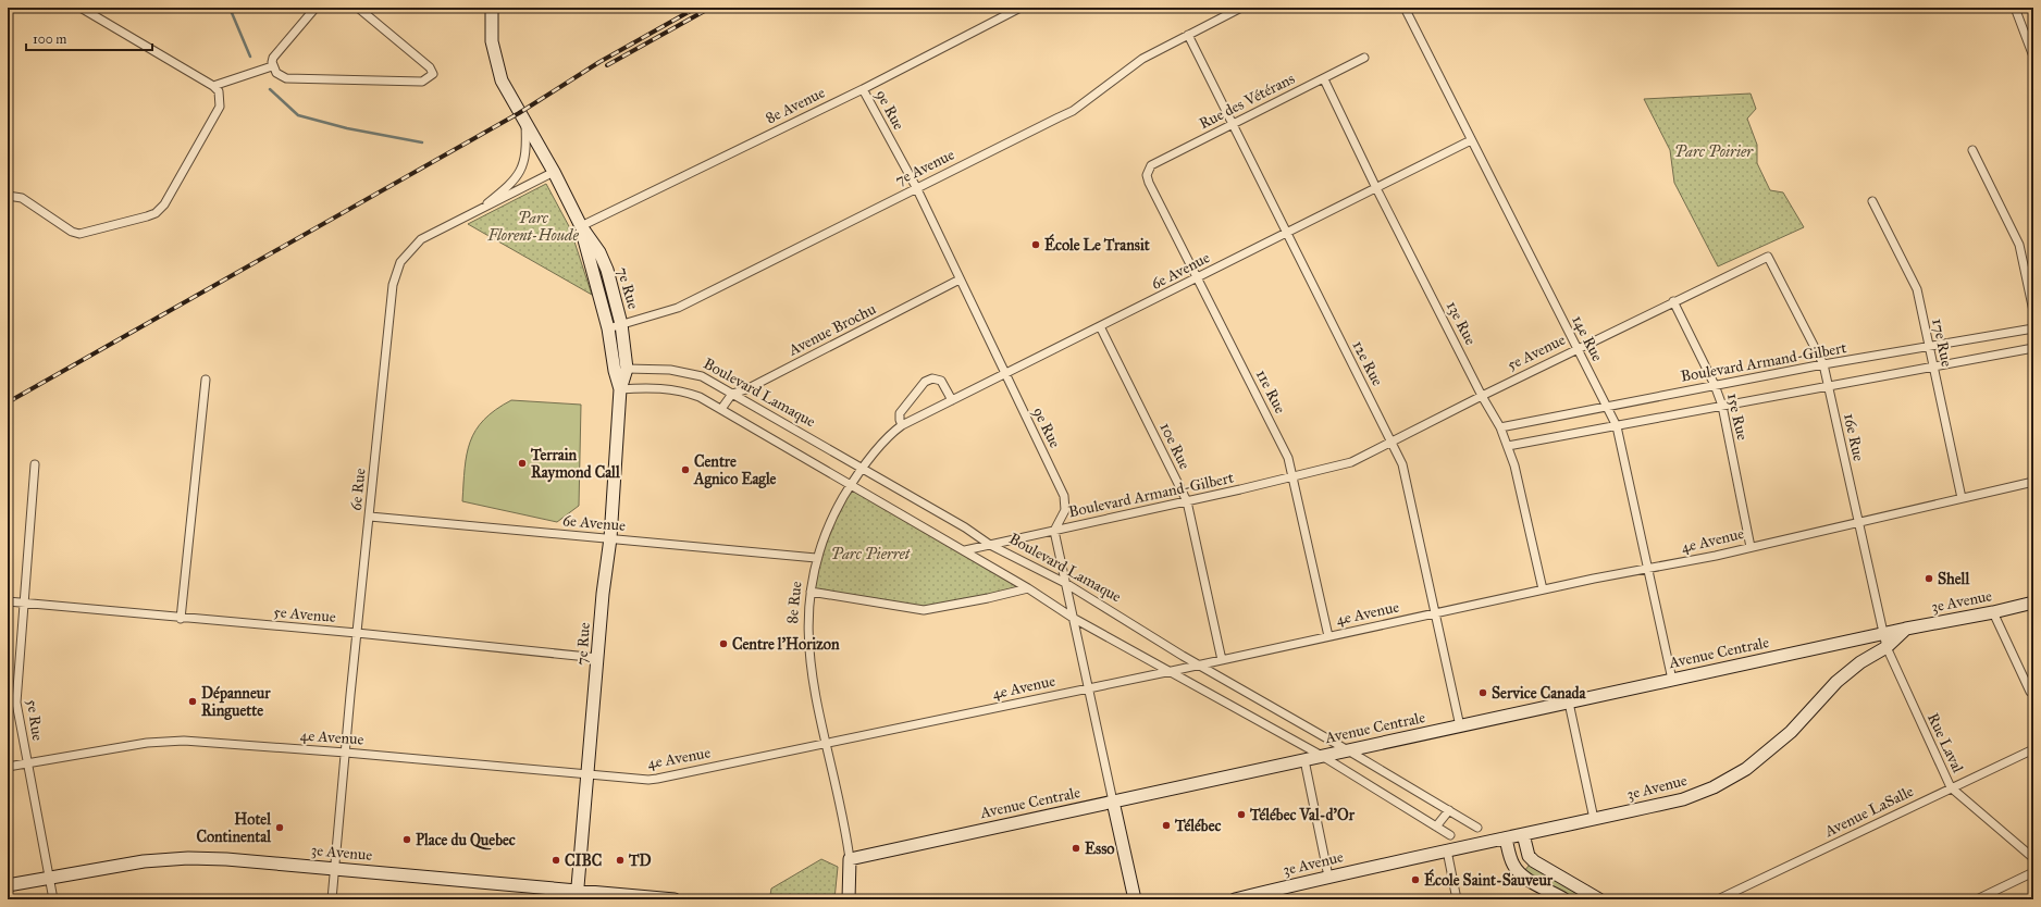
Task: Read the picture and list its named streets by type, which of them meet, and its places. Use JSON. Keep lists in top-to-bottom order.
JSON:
{
  "streets": {
    "main road": [
      "7e Rue",
      "3e Avenue",
      "8e Rue",
      "Avenue Centrale"
    ],
    "street": [
      "Rue des Vétérans",
      "8e Avenue",
      "9e Rue",
      "7e Avenue",
      "6e Avenue",
      "13e Rue",
      "Avenue Brochu",
      "14e Rue",
      "17e Rue",
      "5e Avenue",
      "Boulevard Armand-Gilbert",
      "12e Rue",
      "11e Rue",
      "Boulevard Lamaque",
      "15e Rue",
      "16e Rue",
      "10e Rue",
      "6e Rue",
      "4e Avenue",
      "5e Rue",
      "Rue Laval",
      "Avenue LaSalle"
    ]
  },
  "crossings": [
    ["Rue des Vétérans", "13e Rue"],
    ["Rue des Vétérans", "12e Rue"],
    ["Rue des Vétérans", "11e Rue"],
    ["8e Avenue", "9e Rue"],
    ["8e Avenue", "7e Rue"],
    ["9e Rue", "7e Avenue"],
    ["9e Rue", "6e Avenue"],
    ["9e Rue", "Avenue Brochu"],
    ["9e Rue", "Boulevard Armand-Gilbert"],
    ["7e Avenue", "7e Rue"],
    ["7e Avenue", "12e Rue"],
    ["6e Avenue", "7e Rue"],
    ["6e Avenue", "13e Rue"],
    ["6e Avenue", "14e Rue"],
    ["6e Avenue", "12e Rue"],
    ["6e Avenue", "11e Rue"],
    ["6e Avenue", "10e Rue"],
    ["6e Avenue", "6e Rue"],
    ["6e Avenue", "8e Rue"],
    ["7e Rue", "5e Avenue"],
    ["7e Rue", "Boulevard Lamaque"],
    ["7e Rue", "6e Rue"],
    ["7e Rue", "4e Avenue"],
    ["7e Rue", "3e Avenue"],
    ["13e Rue", "5e Avenue"],
    ["13e Rue", "Boulevard Armand-Gilbert"],
    ["13e Rue", "4e Avenue"],
    ["Avenue Brochu", "Boulevard Lamaque"],
    ["14e Rue", "5e Avenue"],
    ["14e Rue", "Boulevard Armand-Gilbert"],
    ["14e Rue", "4e Avenue"],
    ["14e Rue", "Avenue Centrale"],
    ["17e Rue", "Boulevard Armand-Gilbert"],
    ["17e Rue", "4e Avenue"],
    ["5e Avenue", "Boulevard Armand-Gilbert"],
    ["5e Avenue", "12e Rue"],
    ["5e Avenue", "15e Rue"],
    ["5e Avenue", "16e Rue"],
    ["5e Avenue", "6e Rue"],
    ["5e Avenue", "5e Rue"],
    ["Boulevard Armand-Gilbert", "11e Rue"],
    ["Boulevard Armand-Gilbert", "Boulevard Lamaque"],
    ["Boulevard Armand-Gilbert", "15e Rue"],
    ["Boulevard Armand-Gilbert", "16e Rue"],
    ["Boulevard Armand-Gilbert", "10e Rue"],
    ["12e Rue", "4e Avenue"],
    ["12e Rue", "Avenue Centrale"],
    ["11e Rue", "4e Avenue"],
    ["Boulevard Lamaque", "4e Avenue"],
    ["Boulevard Lamaque", "8e Rue"],
    ["Boulevard Lamaque", "Avenue Centrale"],
    ["15e Rue", "4e Avenue"],
    ["16e Rue", "4e Avenue"],
    ["16e Rue", "Avenue Centrale"],
    ["16e Rue", "Rue Laval"],
    ["10e Rue", "4e Avenue"],
    ["6e Rue", "4e Avenue"],
    ["6e Rue", "3e Avenue"],
    ["4e Avenue", "8e Rue"],
    ["4e Avenue", "5e Rue"],
    ["3e Avenue", "Avenue Centrale"],
    ["3e Avenue", "5e Rue"],
    ["3e Avenue", "Rue Laval"],
    ["8e Rue", "Avenue Centrale"],
    ["Avenue Centrale", "Rue Laval"],
    ["Rue Laval", "Avenue LaSalle"]
  ],
  "parks": ["Parc Poirier", "Parc Florent-Houde", "Parc Pierret"],
  "places": [
    "École Le Transit",
    "Terrain Raymond Call",
    "Centre Agnico Eagle",
    "Shell",
    "Centre l'Horizon",
    "Service Canada",
    "Dépanneur Ringuette",
    "Télébec Val-d'Or",
    "Télébec",
    "Hotel Continental",
    "Place du Quebec",
    "Esso",
    "CIBC",
    "TD",
    "École Saint-Sauveur"
  ],
  "scale_bar": "100 m"
}
